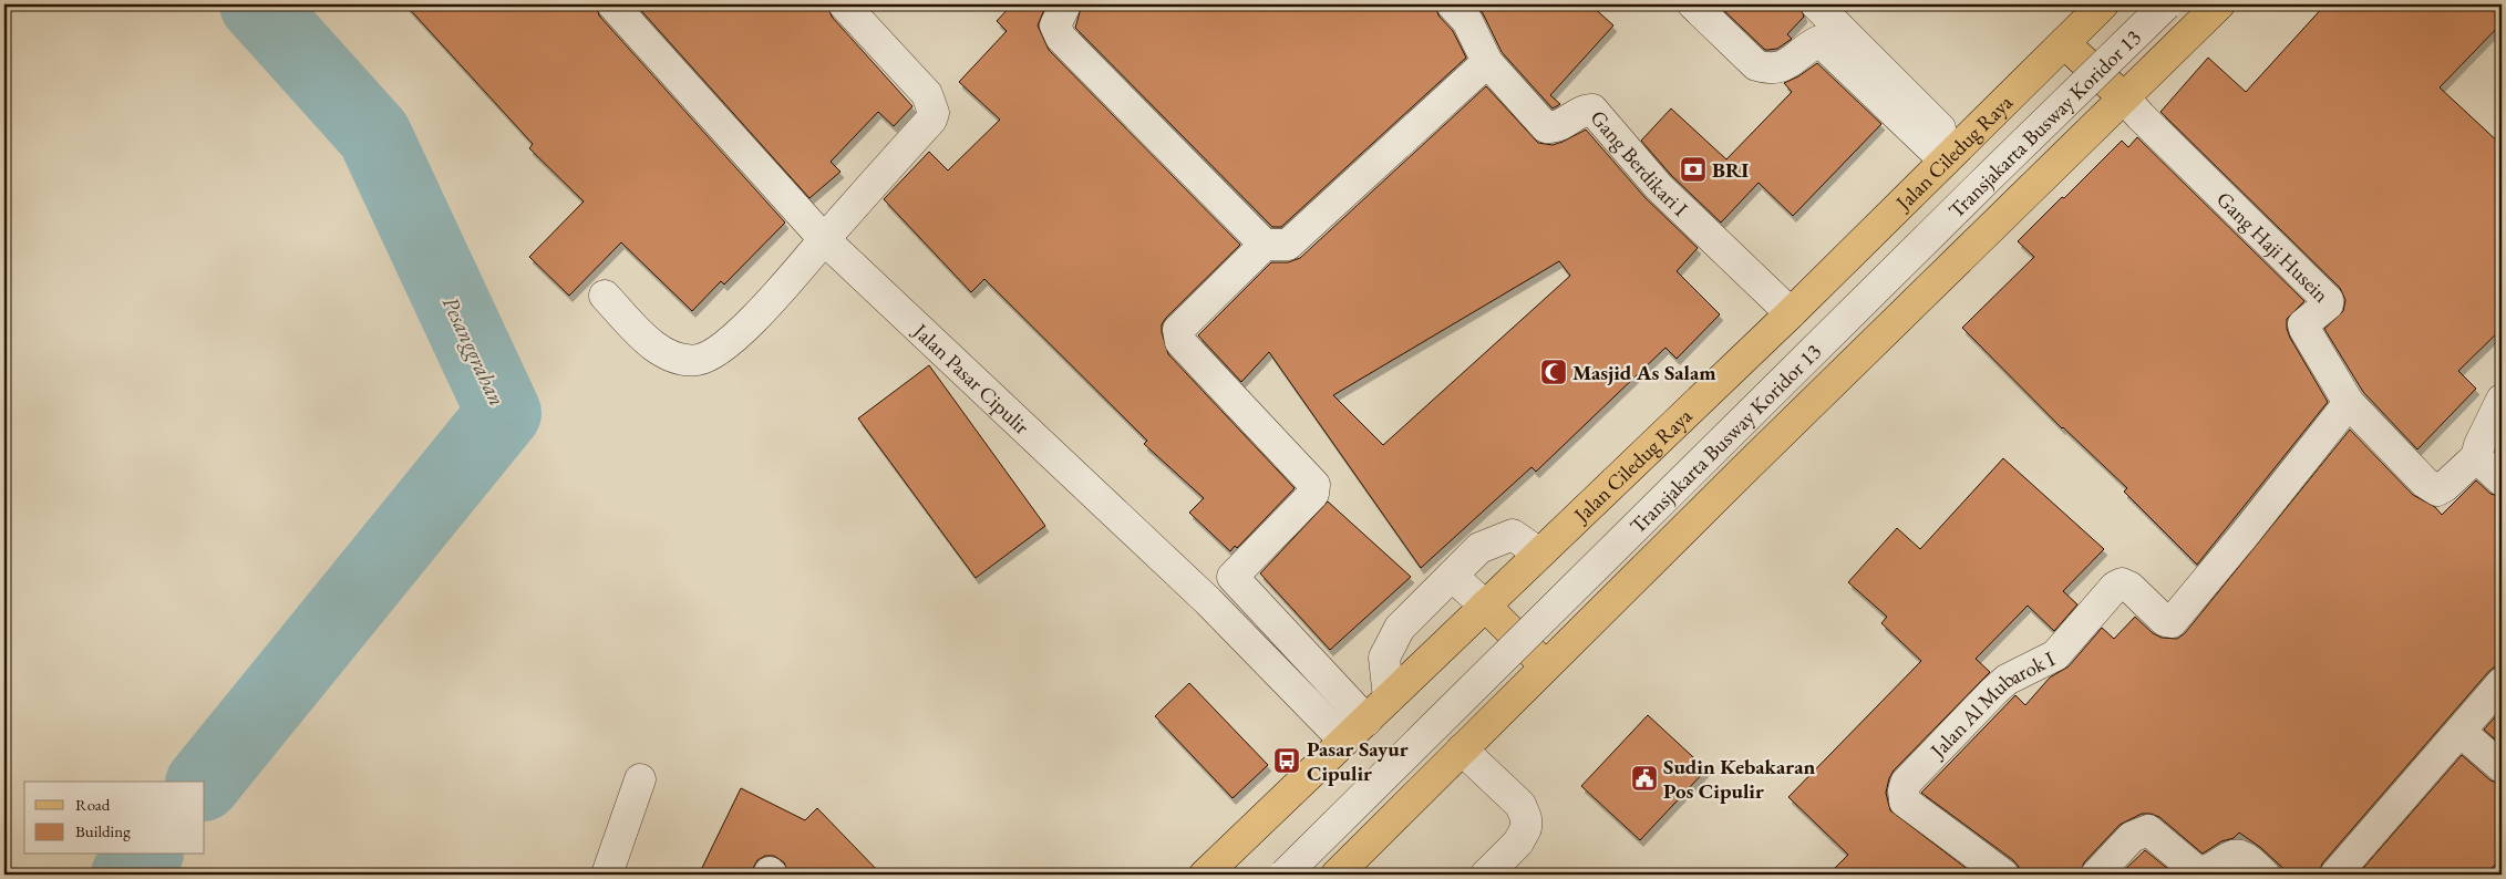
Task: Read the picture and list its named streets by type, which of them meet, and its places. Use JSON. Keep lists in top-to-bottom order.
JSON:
{
  "streets": {
    "main road": ["Jalan Ciledug Raya"],
    "street": [
      "Transjakarta Busway Koridor 13",
      "Gang Berdikari I",
      "Gang Haji Husein",
      "Jalan Pasar Cipulir",
      "Jalan Al Mubarok I"
    ]
  },
  "crossings": [
    ["Jalan Ciledug Raya", "Gang Berdikari I"],
    ["Jalan Ciledug Raya", "Jalan Pasar Cipulir"],
    ["Gang Haji Husein", "Jalan Al Mubarok I"]
  ],
  "water": ["Pesanggrahan"],
  "places": {
    "bank": ["BRI"],
    "mosque": ["Masjid As Salam"],
    "bus stop": ["Pasar Sayur Cipulir"],
    "public building": ["Sudin Kebakaran Pos Cipulir"]
  },
  "legend": ["Road", "Building"]
}
